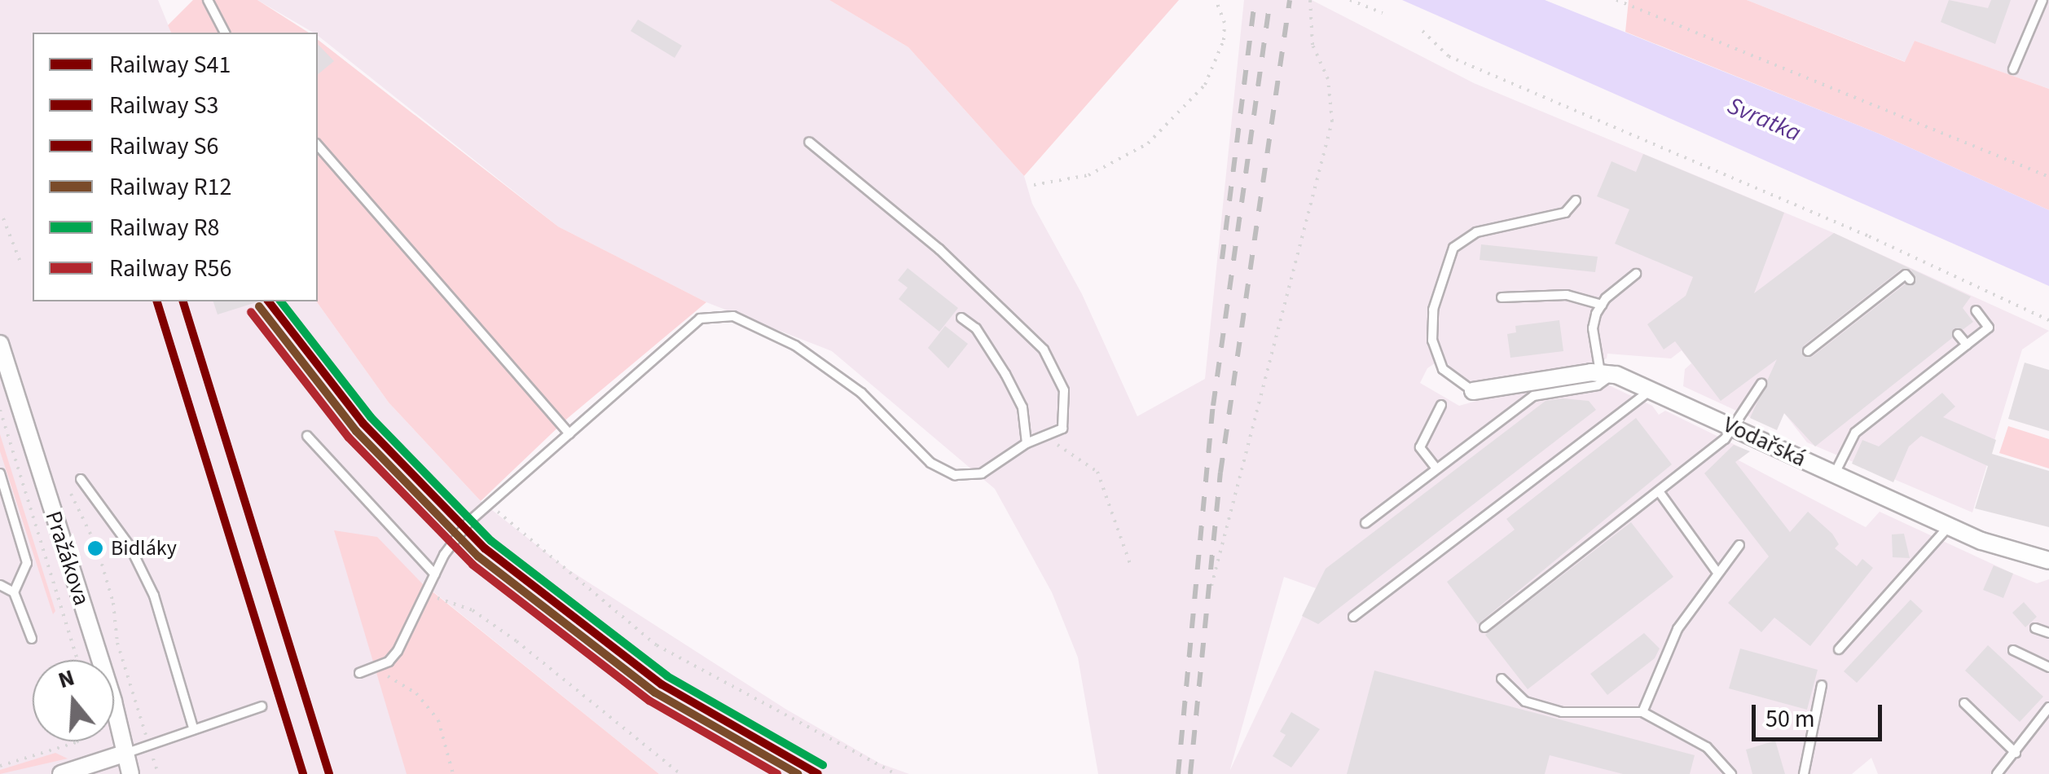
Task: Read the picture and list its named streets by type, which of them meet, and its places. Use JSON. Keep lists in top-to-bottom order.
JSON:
{
  "streets": {
    "street": ["Vodařská", "Pražákova"]
  },
  "water": ["Svratka"],
  "places": ["Bidláky"],
  "lines": [
    "rail line S41",
    "rail line S3",
    "rail line S6",
    "rail line R8",
    "rail line R12",
    "rail line R56"
  ],
  "legend": [
    "Railway S41",
    "Railway S3",
    "Railway S6",
    "Railway R12",
    "Railway R8",
    "Railway R56"
  ],
  "scale_bar": "50 m",
  "north": "top"
}
